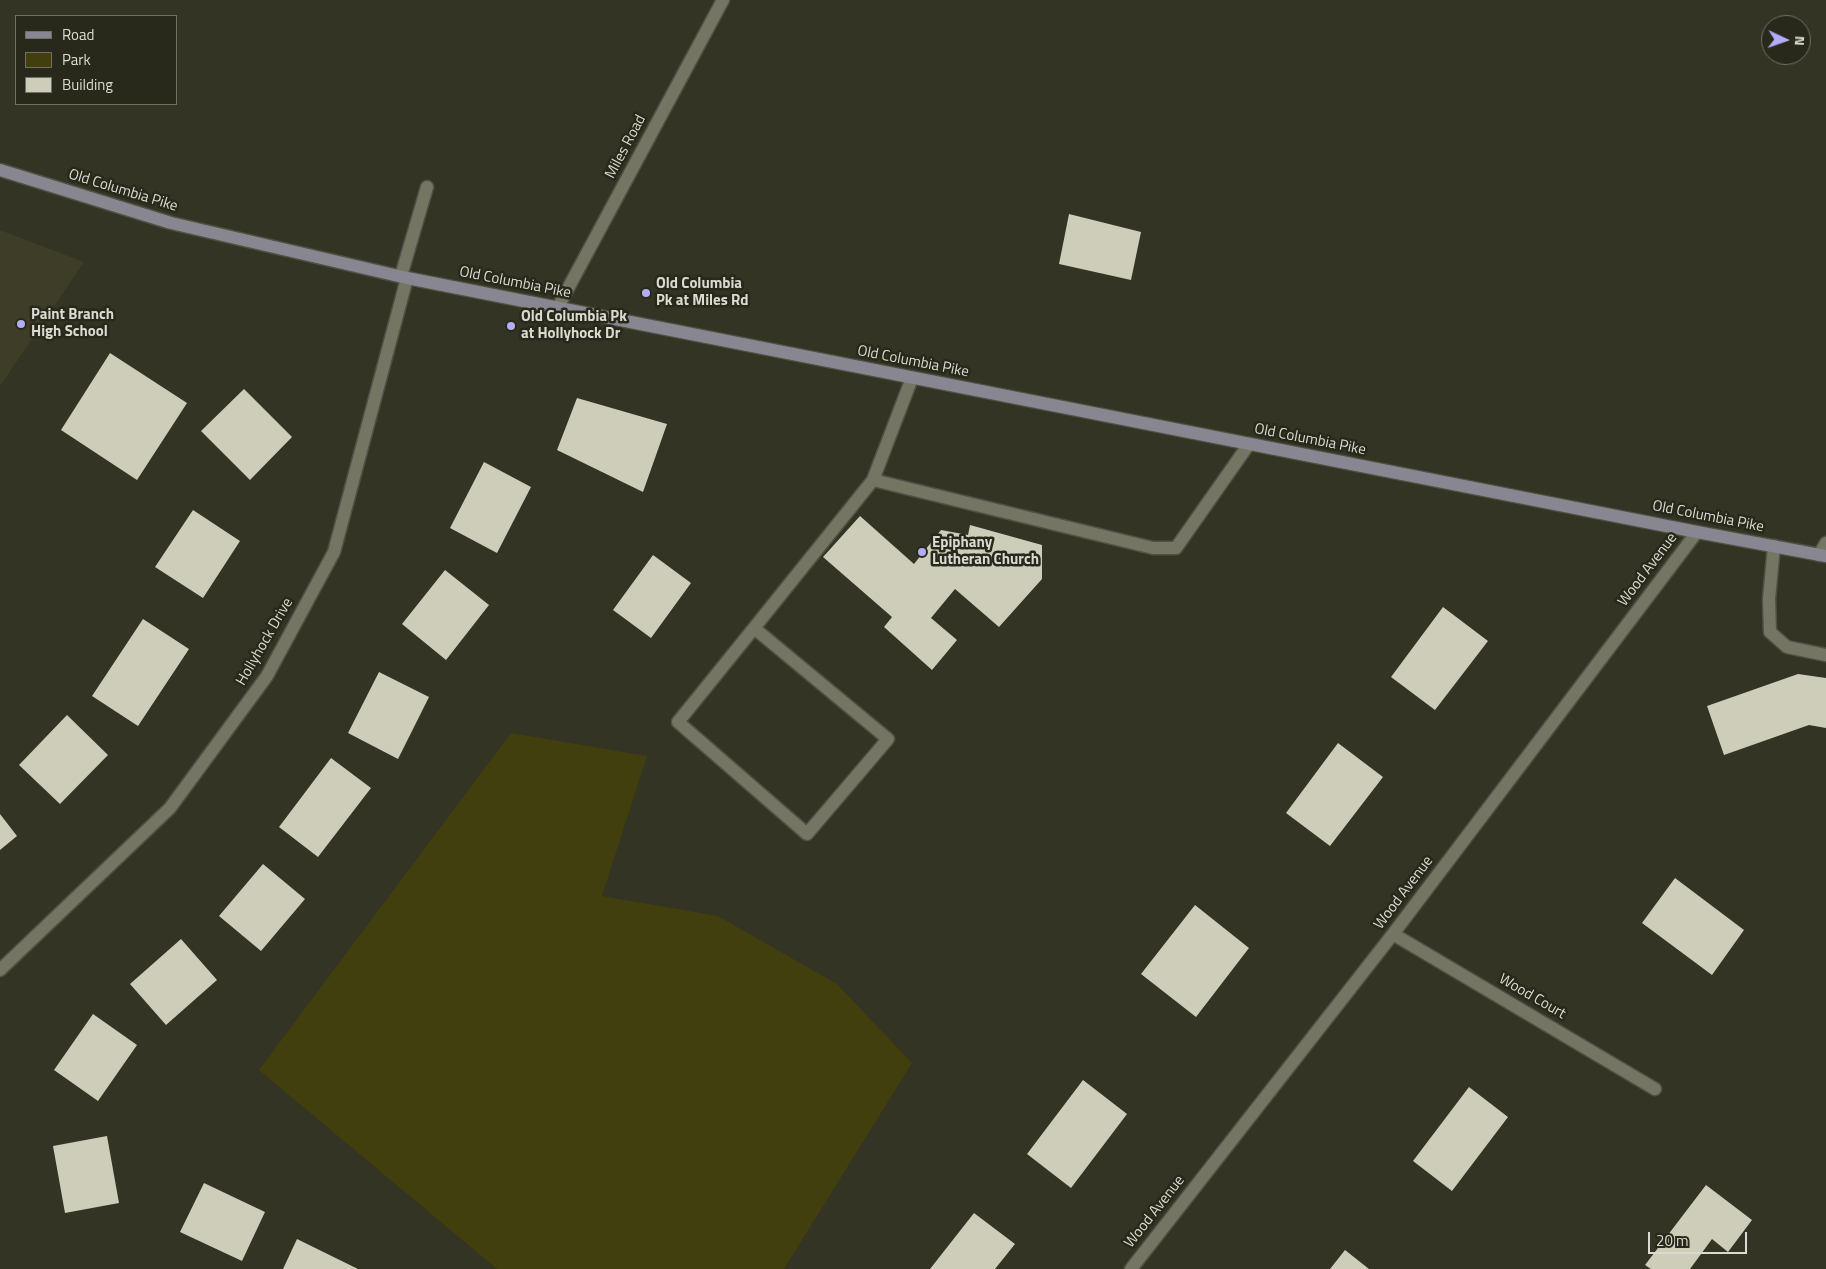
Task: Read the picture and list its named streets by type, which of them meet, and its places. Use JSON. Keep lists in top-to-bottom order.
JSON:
{
  "streets": {
    "main road": ["Old Columbia Pike"],
    "street": [
      "Miles Road",
      "Wood Avenue",
      "Hollyhock Drive",
      "Wood Court"
    ]
  },
  "crossings": [
    ["Miles Road", "Old Columbia Pike"],
    ["Old Columbia Pike", "Wood Avenue"],
    ["Old Columbia Pike", "Hollyhock Drive"],
    ["Wood Avenue", "Wood Court"]
  ],
  "places": [
    "Old Columbia Pk at Miles Rd",
    "Paint Branch High School",
    "Old Columbia Pk at Hollyhock Dr",
    "Epiphany Lutheran Church"
  ],
  "legend": ["Road", "Park", "Building"],
  "scale_bar": "20 m",
  "north": "right"
}
